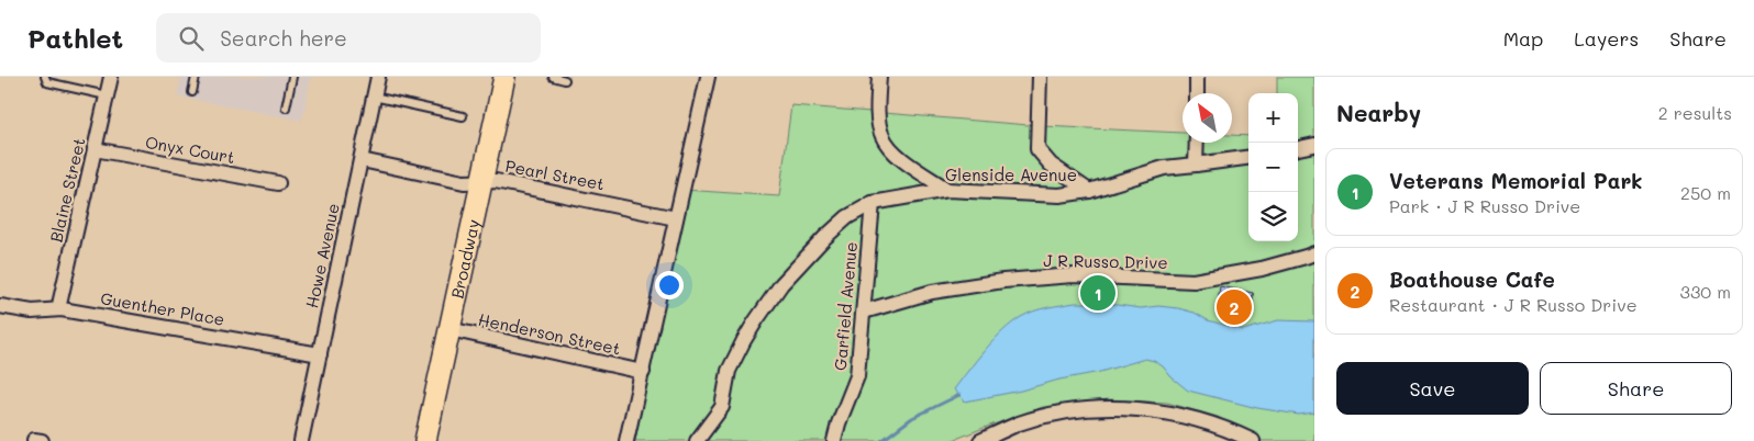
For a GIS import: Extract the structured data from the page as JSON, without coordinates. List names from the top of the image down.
{
  "streets": {
    "main road": ["Broadway"],
    "street": [
      "Onyx Court",
      "Pearl Street",
      "Glenside Avenue",
      "Blaine Street",
      "Howe Avenue",
      "J R Russo Drive",
      "Garfield Avenue",
      "Guenther Place",
      "Henderson Street"
    ]
  },
  "crossings": [
    ["Onyx Court", "Blaine Street"],
    ["Pearl Street", "Howe Avenue"],
    ["Pearl Street", "Broadway"],
    ["Glenside Avenue", "Garfield Avenue"],
    ["Blaine Street", "Guenther Place"],
    ["Howe Avenue", "Guenther Place"],
    ["Broadway", "Henderson Street"],
    ["J R Russo Drive", "Garfield Avenue"]
  ],
  "north": "top left",
  "page": {
    "header": "Pathlet",
    "search": "Search here",
    "nav": ["Map", "Layers", "Share"],
    "heading": ["Nearby", "2 results"],
    "map_buttons": ["+", "−"],
    "list": [
      {
        "mark": "1",
        "name": "Veterans Memorial Park",
        "note": "Park · J R Russo Drive",
        "value": "250 m"
      },
      {
        "mark": "2",
        "name": "Boathouse Cafe",
        "note": "Restaurant · J R Russo Drive",
        "value": "330 m"
      }
    ],
    "pins": ["1", "2"],
    "buttons": ["Save", "Share"]
  }
}
